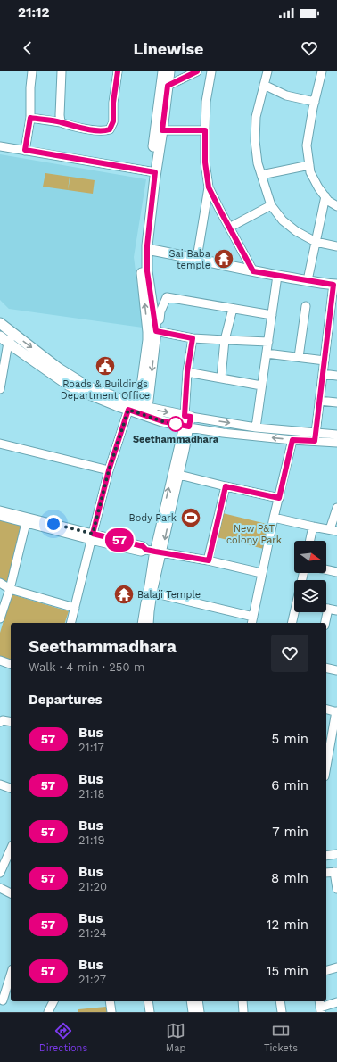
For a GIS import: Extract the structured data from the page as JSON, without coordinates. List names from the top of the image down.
{
  "parks": ["New P&T colony Park"],
  "places": {
    "temple": ["Sai Baba temple", "Balaji Temple"],
    "public building": ["Roads & Buildings Department Office"],
    "other": ["Seethammadhara"],
    "sports": ["Body Park"]
  },
  "lines": ["bus line 57"],
  "north": "right",
  "page": {
    "status": "21:12",
    "header": "Linewise",
    "on_map": "57",
    "heading": [
      ["Seethammadhara", "Walk · 4 min · 250 m"],
      "Departures"
    ],
    "list": [
      {
        "mark": "57",
        "name": "Bus",
        "note": "21:17",
        "value": "5 min"
      },
      {
        "mark": "57",
        "name": "Bus",
        "note": "21:18",
        "value": "6 min"
      },
      {
        "mark": "57",
        "name": "Bus",
        "note": "21:19",
        "value": "7 min"
      },
      {
        "mark": "57",
        "name": "Bus",
        "note": "21:20",
        "value": "8 min"
      },
      {
        "mark": "57",
        "name": "Bus",
        "note": "21:24",
        "value": "12 min"
      },
      {
        "mark": "57",
        "name": "Bus",
        "note": "21:27",
        "value": "15 min"
      }
    ],
    "tabs": ["Directions", "Map", "Tickets"]
  }
}
